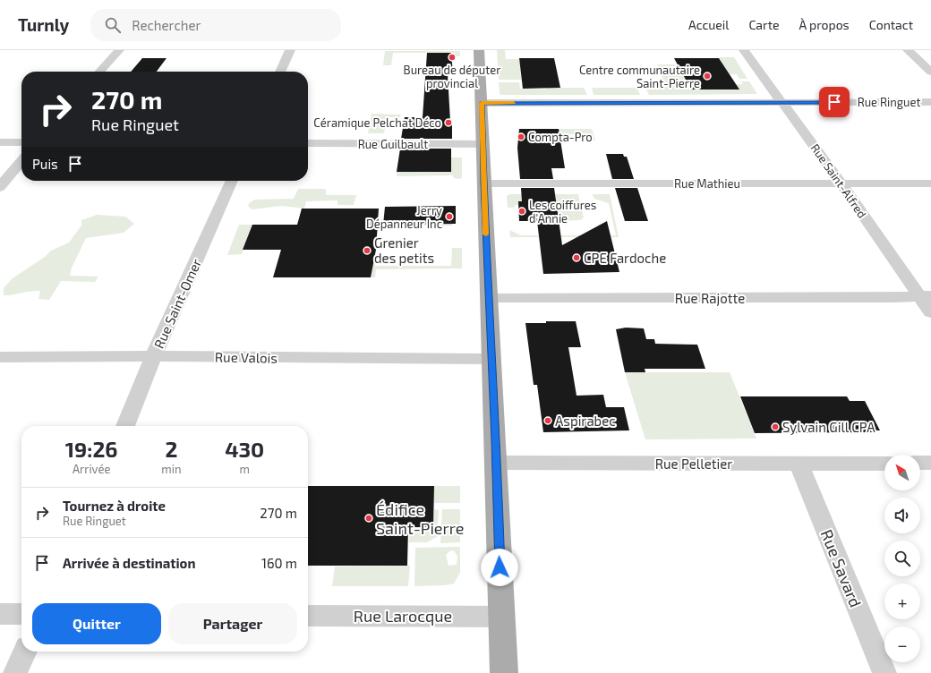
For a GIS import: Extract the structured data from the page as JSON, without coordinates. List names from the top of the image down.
{
  "streets": {
    "street": [
      "Rue Ringuet",
      "Rue Guilbault",
      "Rue Saint-Alfred",
      "Rue Mathieu",
      "Rue Rajotte",
      "Rue Saint-Omer",
      "Rue Valois",
      "Rue Pelletier",
      "Rue Savard",
      "Rue Larocque"
    ]
  },
  "crossings": [
    ["Rue Ringuet", "Rue Saint-Alfred"],
    ["Rue Saint-Alfred", "Rue Mathieu"],
    ["Rue Saint-Alfred", "Rue Rajotte"],
    ["Rue Saint-Omer", "Rue Valois"],
    ["Rue Pelletier", "Rue Savard"]
  ],
  "places": [
    "Bureau de députer provincial",
    "Centre communautaire Saint-Pierre",
    "Céramique Pelchat Déco",
    "Compta-Pro",
    "Les coiffures d'Annie",
    "Jerry Dépanneur Inc",
    "Grenier des petits",
    "CPE Fardoche",
    "Aspirabec",
    "Sylvain Gill CPA",
    "Édifice Saint-Pierre"
  ],
  "north": "top left",
  "page": {
    "header": "Turnly",
    "search": "Rechercher",
    "nav": [
      "Accueil",
      "Carte",
      "À propos",
      "Contact"
    ],
    "turn": ["270 m", "Rue Ringuet"],
    "then": "Puis",
    "eta": [
      "19:26",
      "Arrivée",
      "2",
      "min",
      "430",
      "m"
    ],
    "map_buttons": ["+", "−"],
    "list": [
      {
        "name": "Tournez à droite",
        "note": "Rue Ringuet",
        "value": "270 m"
      },
      {
        "name": "Arrivée à destination",
        "value": "160 m"
      }
    ],
    "buttons": ["Quitter", "Partager"]
  }
}
